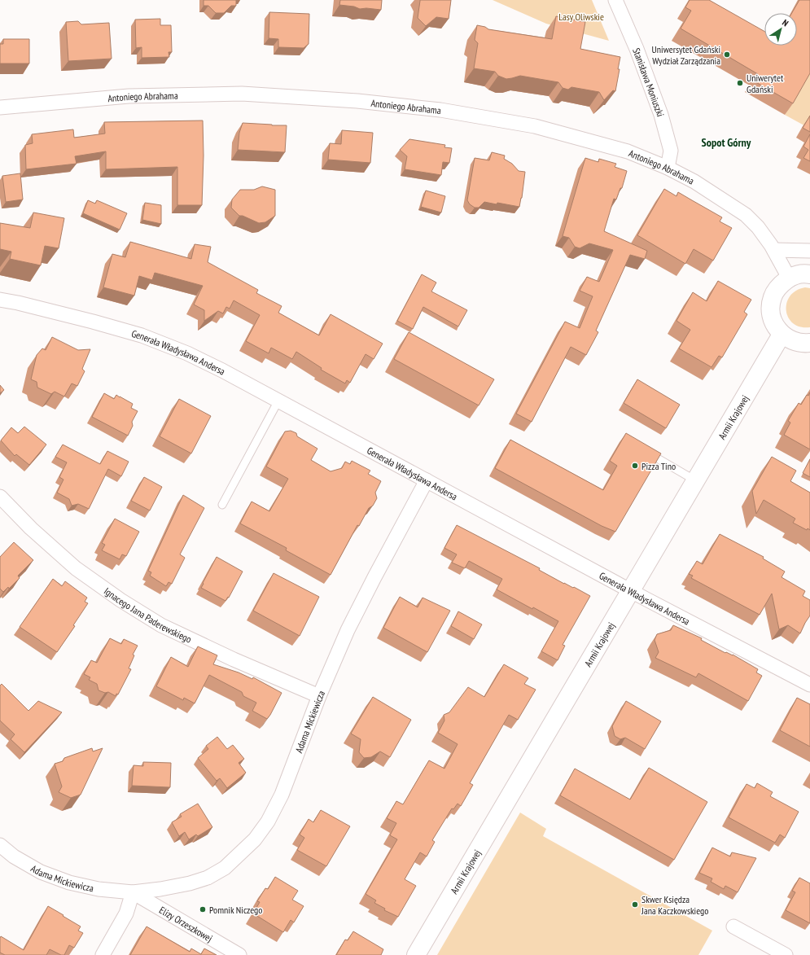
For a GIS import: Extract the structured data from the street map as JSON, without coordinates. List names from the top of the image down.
{
  "streets": {
    "street": [
      "Stanisława Moniuszki",
      "Antoniego Abrahama",
      "Generała Władysława Andersa",
      "Armii Krajowej",
      "Ignacego Jana Paderewskiego",
      "Adama Mickiewicza",
      "Elizy Orzeszkowej"
    ]
  },
  "crossings": [
    ["Stanisława Moniuszki", "Antoniego Abrahama"],
    ["Generała Władysława Andersa", "Armii Krajowej"],
    ["Generała Władysława Andersa", "Adama Mickiewicza"],
    ["Ignacego Jana Paderewskiego", "Adama Mickiewicza"],
    ["Adama Mickiewicza", "Elizy Orzeszkowej"]
  ],
  "districts": ["Sopot Górny"],
  "parks": ["Lasy Oliwskie"],
  "places": [
    "Uniwersytet Gdański Wydział Zarządzania",
    "Uniwerytet Gdański",
    "Pizza Tino",
    "Skwer Księdza Jana Kaczkowskiego",
    "Pomnik Niczego"
  ],
  "north": "top right"
}
